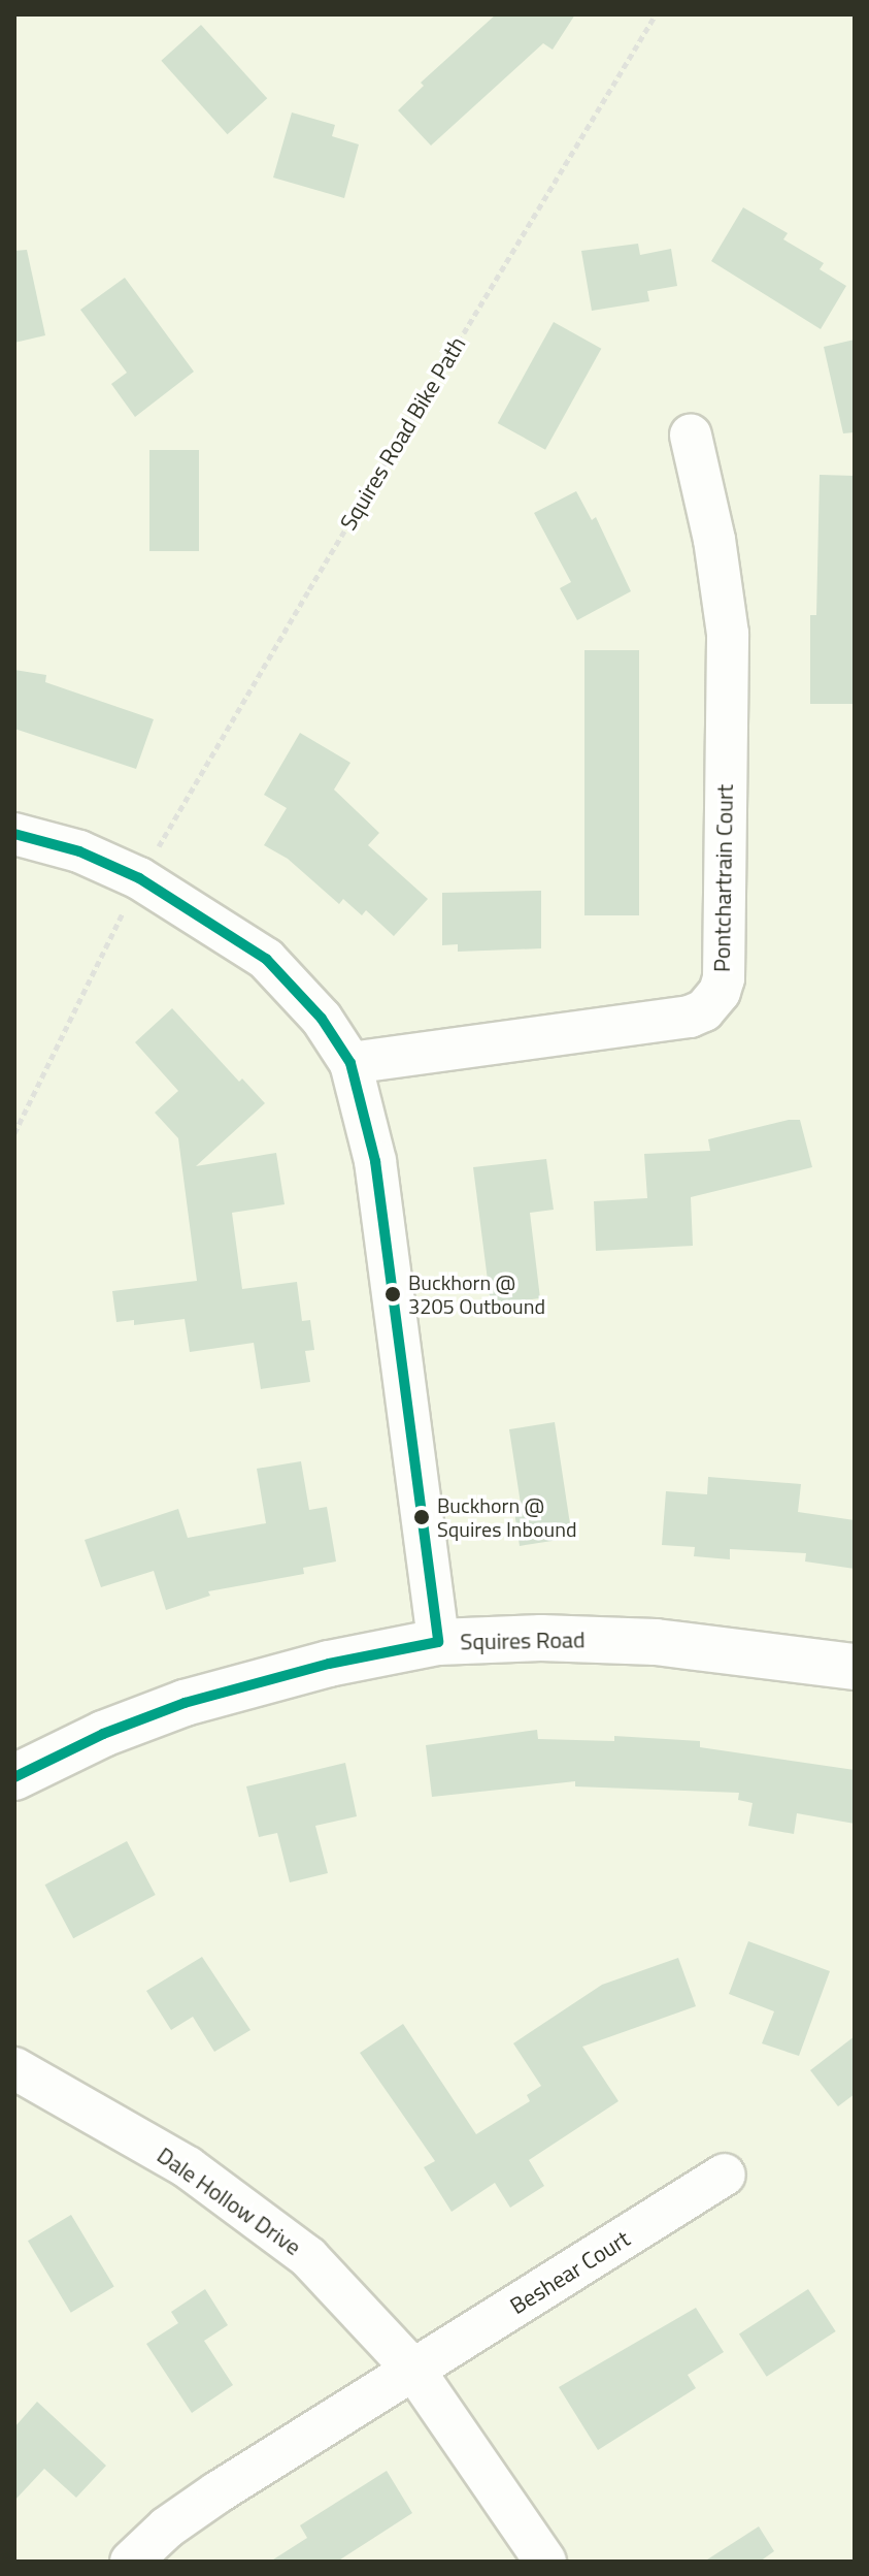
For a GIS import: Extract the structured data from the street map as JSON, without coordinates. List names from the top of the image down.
{
  "streets": {
    "street": [
      "Pontchartrain Court",
      "Squires Road",
      "Dale Hollow Drive",
      "Beshear Court"
    ],
    "path": ["Squires Road Bike Path"]
  },
  "crossings": [
    ["Dale Hollow Drive", "Beshear Court"]
  ],
  "places": ["Buckhorn @ 3205 Outbound", "Buckhorn @ Squires Inbound"]
}
